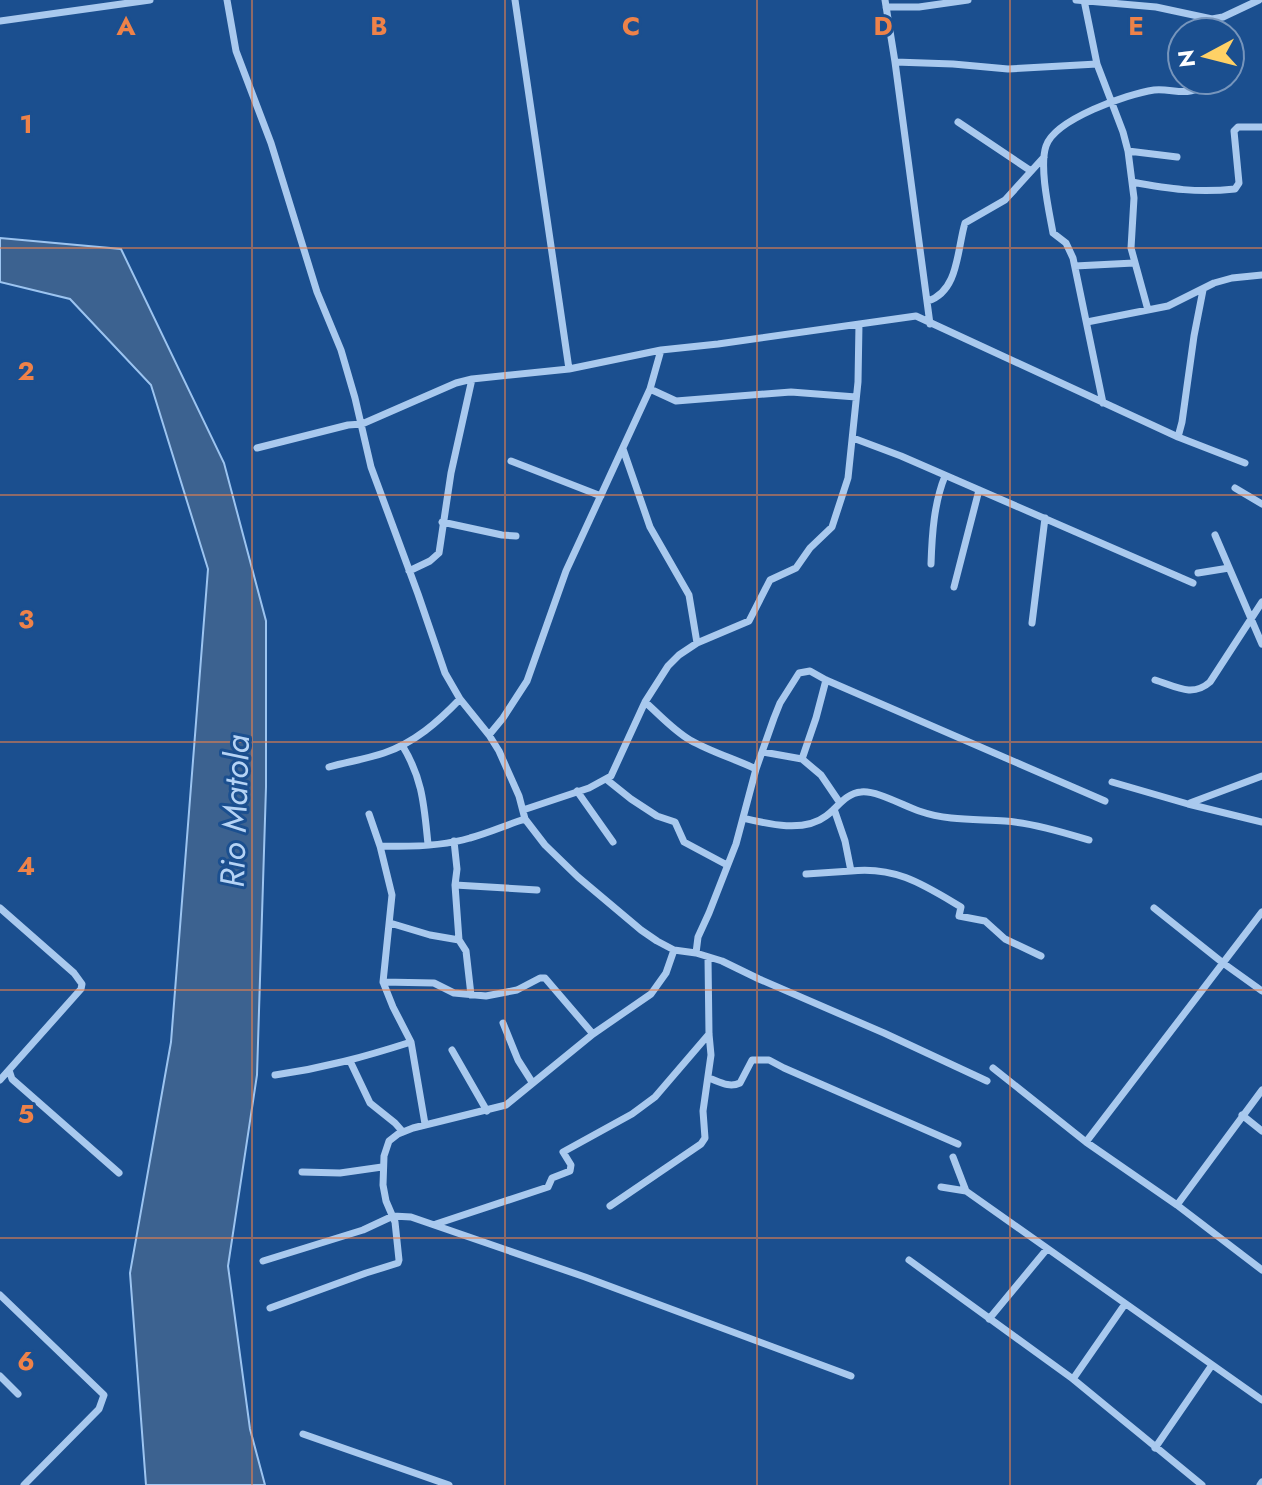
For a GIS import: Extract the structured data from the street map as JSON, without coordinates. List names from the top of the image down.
{
  "water": ["Rio Matola"],
  "north": "left",
  "grid": {
    "columns": [
      "A",
      "B",
      "C",
      "D",
      "E"
    ],
    "rows": [
      "1",
      "2",
      "3",
      "4",
      "5",
      "6"
    ]
  }
}
